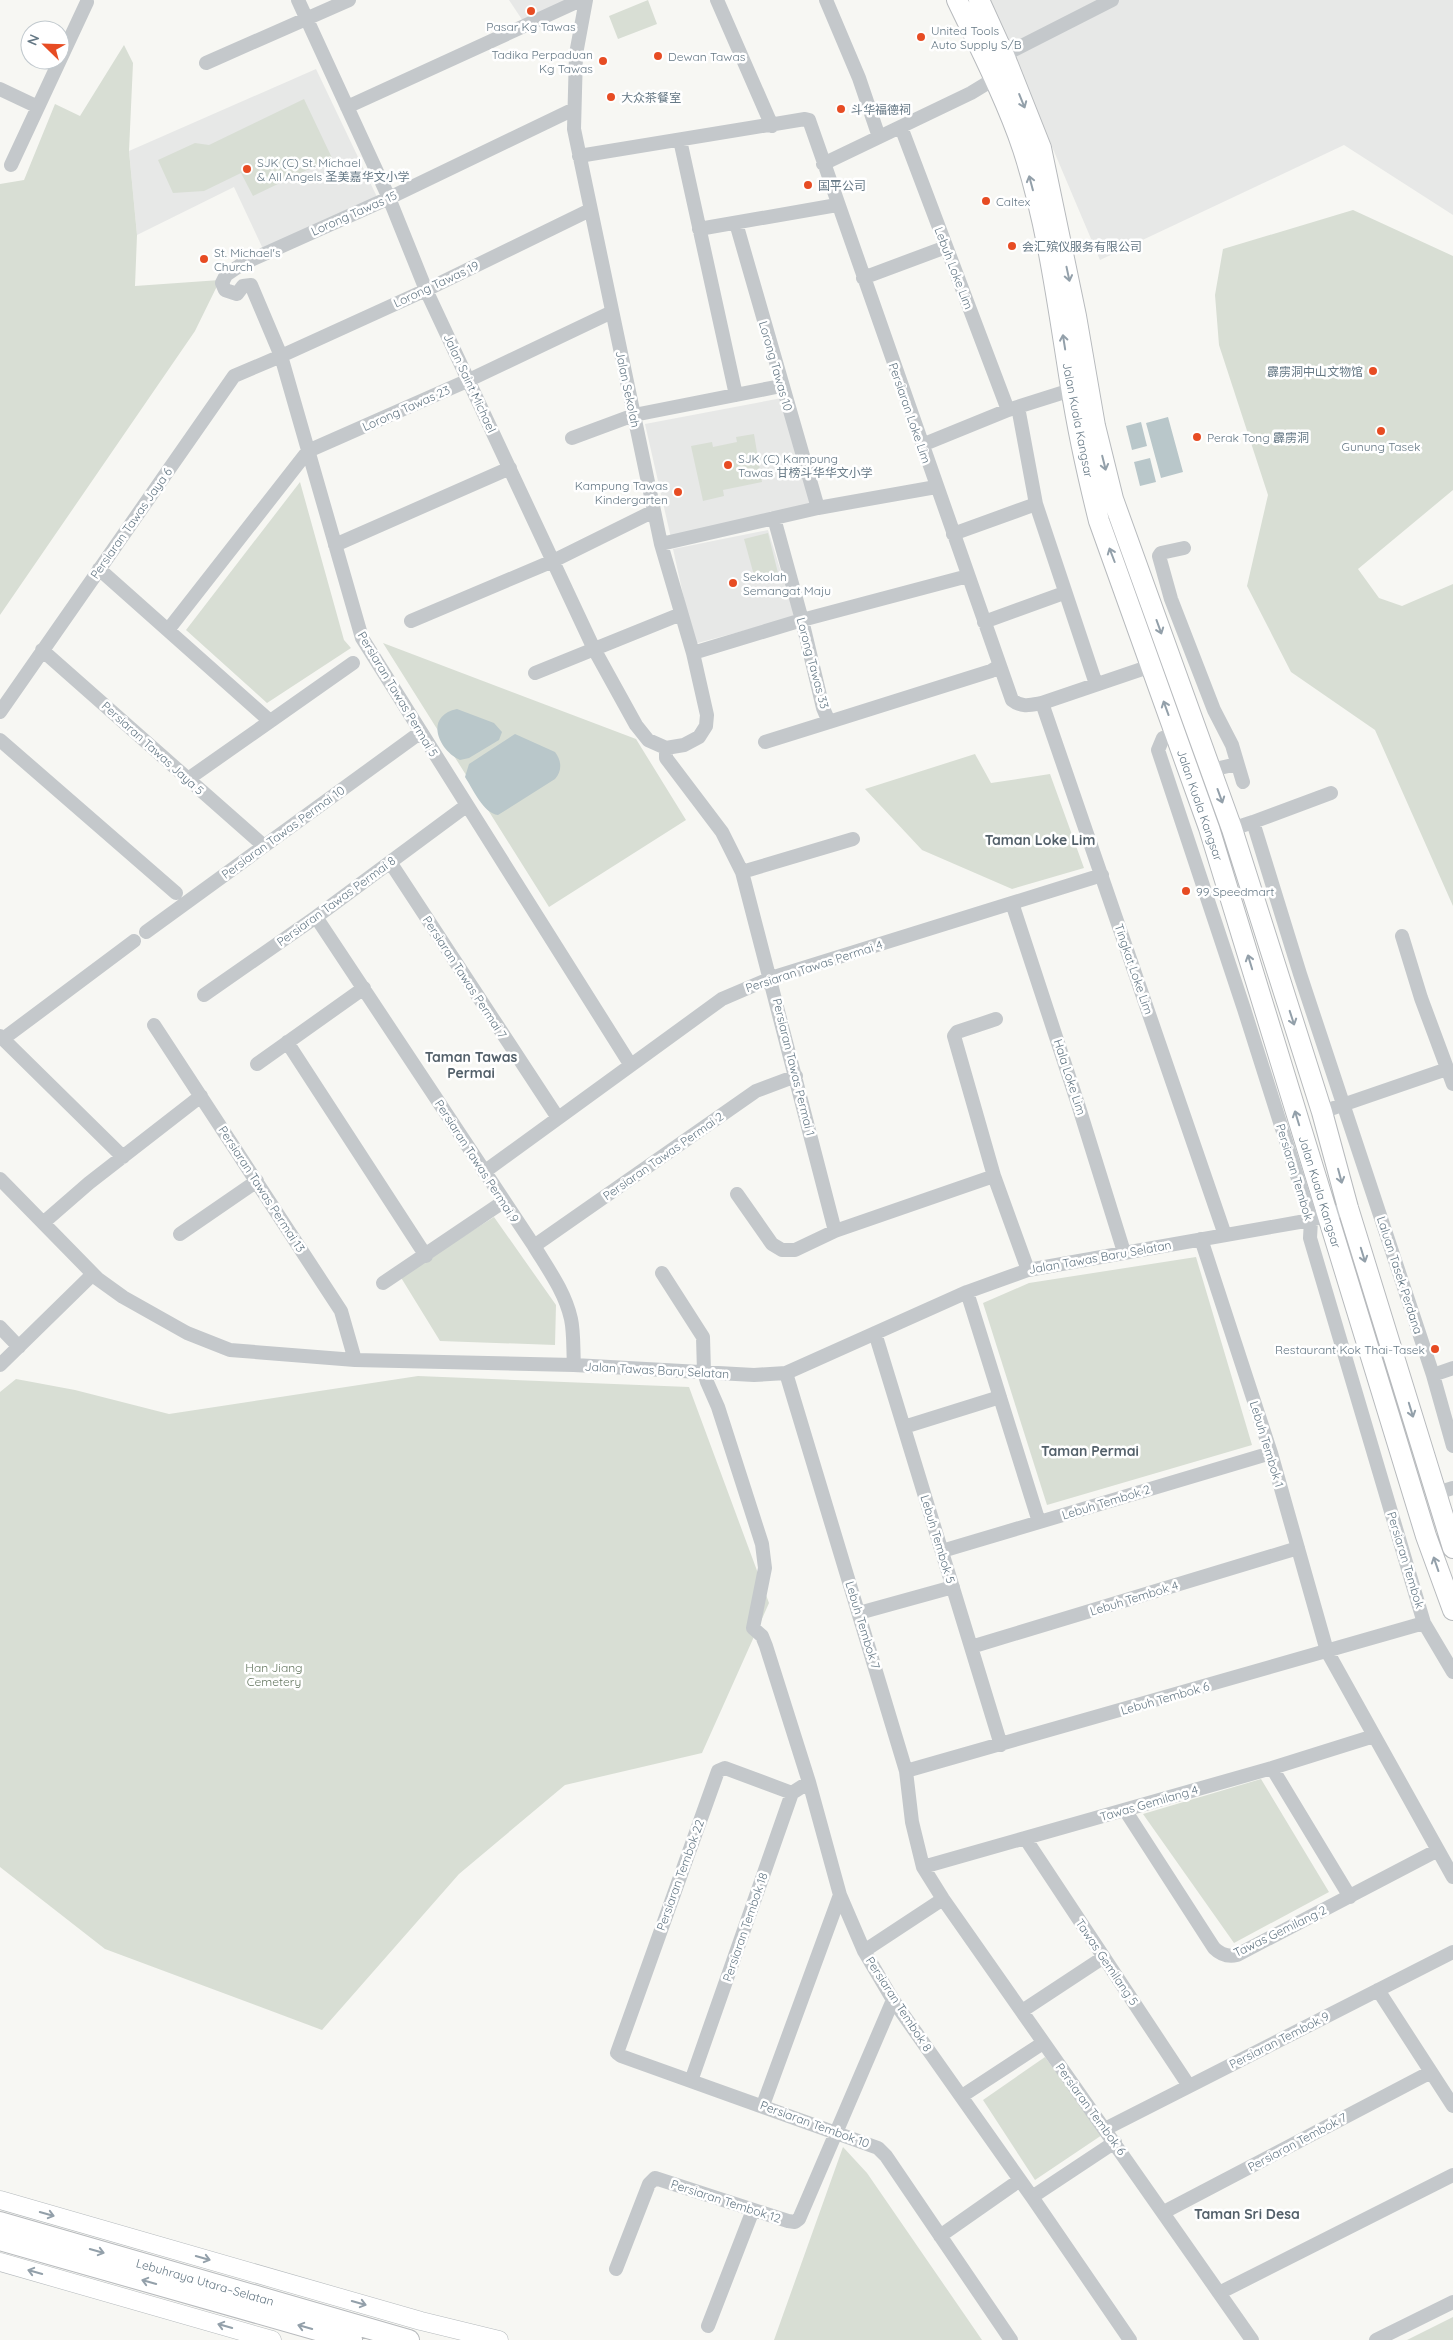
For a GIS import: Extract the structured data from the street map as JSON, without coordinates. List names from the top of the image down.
{
  "streets": {
    "highway": ["Jalan Kuala Kangsar", "Lebuhraya Utara–Selatan"],
    "street": [
      "Lorong Tawas 15",
      "Lebuh Loke Lim",
      "Lorong Tawas 19",
      "Lorong Tawas 10",
      "Jalan Saint Michael",
      "Jalan Sekolah",
      "Lorong Tawas 23",
      "Persiaran Loke Lim",
      "Persiaran Tawas Jaya 6",
      "Lorong Tawas 33",
      "Persiaran Tawas Permai 5",
      "Persiaran Tawas Jaya 5",
      "Persiaran Tawas Permai 10",
      "Persiaran Tawas Permai 8",
      "Persiaran Tawas Permai 4",
      "Tingkat Loke Lim",
      "Persiaran Tawas Permai 7",
      "Persiaran Tawas Permai 1",
      "Hala Loke Lim",
      "Persiaran Tawas Permai 2",
      "Persiaran Tawas Permai 9",
      "Persiaran Tembok",
      "Persiaran Tawas Permai 13",
      "Jalan Tawas Baru Selatan",
      "Laluan Tasek Perdana",
      "Lebuh Tembok 1",
      "Lebuh Tembok 2",
      "Lebuh Tembok 5",
      "Lebuh Tembok 4",
      "Lebuh Tembok 7",
      "Lebuh Tembok 6",
      "Tawas Gemilang 4",
      "Persiaran Tembok 22",
      "Persiaran Tembok 18",
      "Tawas Gemilang 2",
      "Tawas Gemilang 5",
      "Persiaran Tembok 8",
      "Persiaran Tembok 9",
      "Persiaran Tembok 6",
      "Persiaran Tembok 10",
      "Persiaran Tembok 7",
      "Persiaran Tembok 12"
    ]
  },
  "crossings": [
    ["Lorong Tawas 15", "Jalan Saint Michael"],
    ["Lorong Tawas 15", "Jalan Sekolah"],
    ["Lorong Tawas 15", "Persiaran Tawas Permai 5"],
    ["Lorong Tawas 19", "Jalan Saint Michael"],
    ["Lorong Tawas 19", "Jalan Sekolah"],
    ["Lorong Tawas 19", "Persiaran Tawas Jaya 6"],
    ["Lorong Tawas 19", "Persiaran Tawas Permai 5"],
    ["Jalan Saint Michael", "Jalan Sekolah"],
    ["Jalan Saint Michael", "Lorong Tawas 23"],
    ["Jalan Saint Michael", "Persiaran Tawas Permai 1"],
    ["Jalan Sekolah", "Lorong Tawas 23"],
    ["Jalan Sekolah", "Persiaran Tawas Permai 1"],
    ["Lorong Tawas 23", "Persiaran Tawas Permai 5"],
    ["Persiaran Loke Lim", "Lorong Tawas 33"],
    ["Persiaran Loke Lim", "Tingkat Loke Lim"],
    ["Jalan Kuala Kangsar", "Persiaran Tembok"],
    ["Jalan Kuala Kangsar", "Jalan Tawas Baru Selatan"],
    ["Persiaran Tawas Jaya 6", "Persiaran Tawas Permai 5"],
    ["Persiaran Tawas Jaya 6", "Persiaran Tawas Jaya 5"],
    ["Persiaran Tawas Permai 5", "Persiaran Tawas Permai 10"],
    ["Persiaran Tawas Permai 5", "Persiaran Tawas Permai 8"],
    ["Persiaran Tawas Permai 5", "Persiaran Tawas Permai 4"],
    ["Persiaran Tawas Jaya 5", "Persiaran Tawas Permai 10"],
    ["Persiaran Tawas Permai 8", "Persiaran Tawas Permai 7"],
    ["Persiaran Tawas Permai 8", "Persiaran Tawas Permai 9"],
    ["Persiaran Tawas Permai 4", "Tingkat Loke Lim"],
    ["Persiaran Tawas Permai 4", "Persiaran Tawas Permai 7"],
    ["Persiaran Tawas Permai 4", "Persiaran Tawas Permai 1"],
    ["Persiaran Tawas Permai 4", "Hala Loke Lim"],
    ["Persiaran Tawas Permai 4", "Persiaran Tawas Permai 9"],
    ["Tingkat Loke Lim", "Jalan Tawas Baru Selatan"],
    ["Persiaran Tawas Permai 1", "Persiaran Tawas Permai 2"],
    ["Hala Loke Lim", "Jalan Tawas Baru Selatan"],
    ["Persiaran Tawas Permai 2", "Persiaran Tawas Permai 9"],
    ["Persiaran Tawas Permai 9", "Jalan Tawas Baru Selatan"],
    ["Persiaran Tembok", "Jalan Tawas Baru Selatan"],
    ["Persiaran Tembok", "Lebuh Tembok 6"],
    ["Persiaran Tawas Permai 13", "Jalan Tawas Baru Selatan"],
    ["Jalan Tawas Baru Selatan", "Lebuh Tembok 1"],
    ["Jalan Tawas Baru Selatan", "Lebuh Tembok 5"],
    ["Jalan Tawas Baru Selatan", "Lebuh Tembok 7"],
    ["Jalan Tawas Baru Selatan", "Persiaran Tembok 8"],
    ["Lebuh Tembok 1", "Lebuh Tembok 2"],
    ["Lebuh Tembok 1", "Lebuh Tembok 4"],
    ["Lebuh Tembok 1", "Lebuh Tembok 6"],
    ["Lebuh Tembok 1", "Tawas Gemilang 4"],
    ["Lebuh Tembok 1", "Tawas Gemilang 2"],
    ["Lebuh Tembok 2", "Lebuh Tembok 5"],
    ["Lebuh Tembok 5", "Lebuh Tembok 4"],
    ["Lebuh Tembok 5", "Lebuh Tembok 6"],
    ["Lebuh Tembok 7", "Lebuh Tembok 6"],
    ["Lebuh Tembok 7", "Tawas Gemilang 4"],
    ["Lebuh Tembok 7", "Persiaran Tembok 6"],
    ["Tawas Gemilang 4", "Tawas Gemilang 2"],
    ["Tawas Gemilang 4", "Tawas Gemilang 5"],
    ["Tawas Gemilang 4", "Persiaran Tembok 6"],
    ["Persiaran Tembok 22", "Persiaran Tembok 18"],
    ["Persiaran Tembok 22", "Persiaran Tembok 10"],
    ["Persiaran Tembok 18", "Persiaran Tembok 10"],
    ["Tawas Gemilang 5", "Persiaran Tembok 9"],
    ["Persiaran Tembok 8", "Persiaran Tembok 12"],
    ["Persiaran Tembok 9", "Persiaran Tembok 6"],
    ["Persiaran Tembok 6", "Persiaran Tembok 7"],
    ["Persiaran Tembok 10", "Persiaran Tembok 12"]
  ],
  "districts": [
    "Taman Loke Lim",
    "Taman Tawas Permai",
    "Taman Permai",
    "Taman Sri Desa"
  ],
  "parks": ["Han Jiang Cemetery"],
  "places": [
    "Pasar Kg Tawas",
    "United Tools Auto Supply S/B",
    "Dewan Tawas",
    "Tadika Perpaduan Kg Tawas",
    "大众茶餐室",
    "斗华福德祠",
    "SJK (C) St. Michael & All Angels 圣美嘉华文小学",
    "国平公司",
    "Caltex",
    "会汇殡仪服务有限公司",
    "St. Michael's Church",
    "霹雳洞中山文物馆",
    "Gunung Tasek",
    "Perak Tong 霹雳洞",
    "SJK (C) Kampung Tawas 甘榜斗华华文小学",
    "Kampung Tawas Kindergarten",
    "Sekolah Semangat Maju",
    "99 Speedmart",
    "Restaurant Kok Thai-Tasek"
  ],
  "north": "top left"
}
